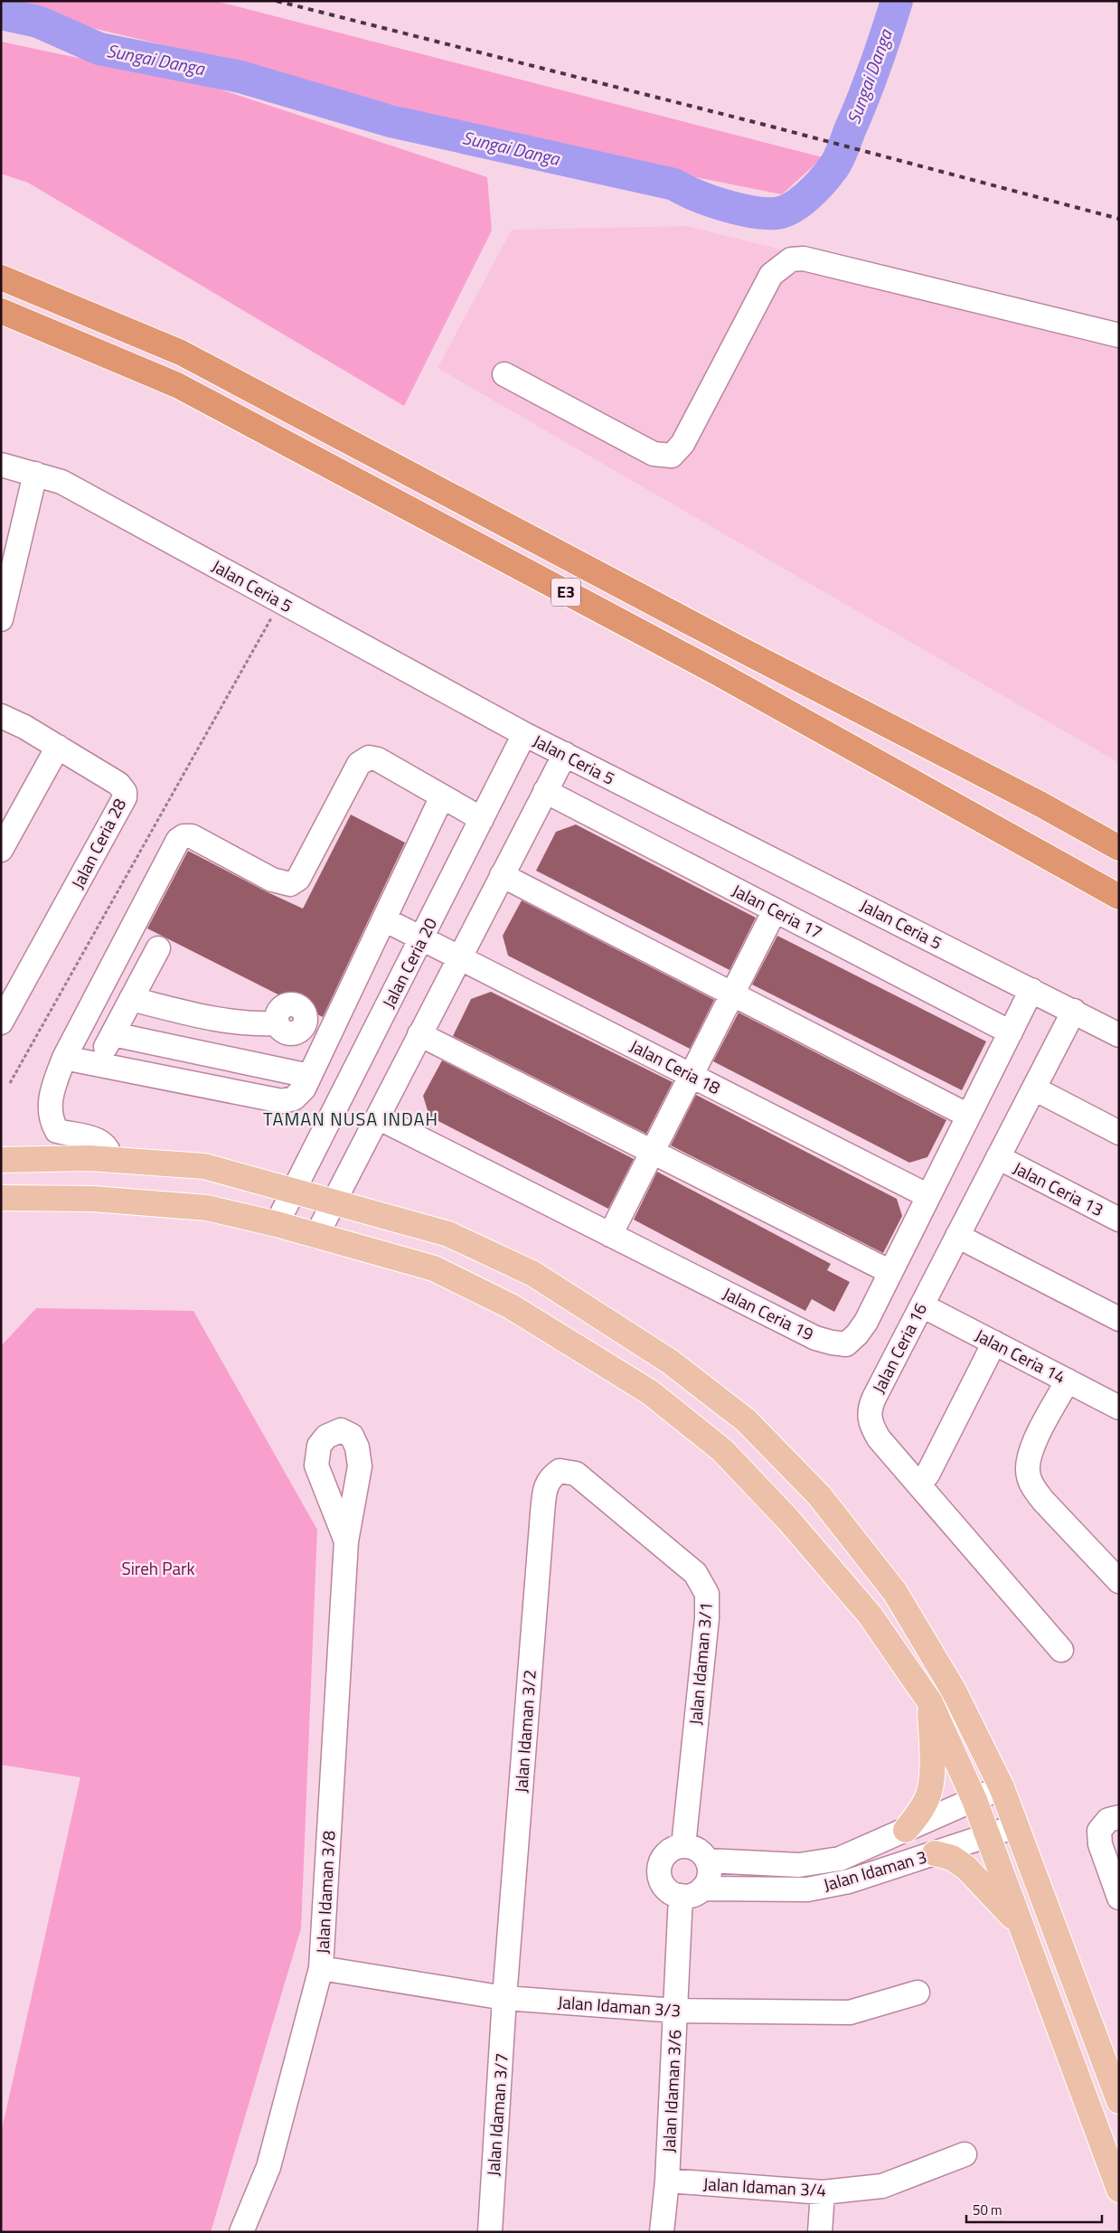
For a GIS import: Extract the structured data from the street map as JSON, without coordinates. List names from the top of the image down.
{
  "streets": {
    "highway": ["E3"],
    "street": [
      "Jalan Ceria 5",
      "Jalan Ceria 28",
      "Jalan Ceria 17",
      "Jalan Ceria 20",
      "Jalan Ceria 18",
      "Jalan Ceria 13",
      "Jalan Ceria 19",
      "Jalan Ceria 16",
      "Jalan Ceria 14",
      "Jalan Idaman 3/1",
      "Jalan Idaman 3/2",
      "Jalan Idaman 3",
      "Jalan Idaman 3/8",
      "Jalan Idaman 3/3",
      "Jalan Idaman 3/6",
      "Jalan Idaman 3/7",
      "Jalan Idaman 3/4"
    ]
  },
  "crossings": [
    ["Jalan Ceria 5", "Jalan Ceria 20"],
    ["Jalan Ceria 5", "Jalan Ceria 19"],
    ["Jalan Ceria 5", "Jalan Ceria 16"],
    ["Jalan Ceria 17", "Jalan Ceria 19"],
    ["Jalan Ceria 20", "Jalan Ceria 18"],
    ["Jalan Ceria 18", "Jalan Ceria 19"],
    ["Jalan Ceria 13", "Jalan Ceria 16"],
    ["Jalan Ceria 16", "Jalan Ceria 14"],
    ["Jalan Idaman 3/1", "Jalan Idaman 3/2"],
    ["Jalan Idaman 3/1", "Jalan Idaman 3"],
    ["Jalan Idaman 3/1", "Jalan Idaman 3/6"],
    ["Jalan Idaman 3/2", "Jalan Idaman 3/3"],
    ["Jalan Idaman 3/2", "Jalan Idaman 3/7"],
    ["Jalan Idaman 3", "Jalan Idaman 3/6"],
    ["Jalan Idaman 3/8", "Jalan Idaman 3/3"],
    ["Jalan Idaman 3/3", "Jalan Idaman 3/6"],
    ["Jalan Idaman 3/3", "Jalan Idaman 3/7"],
    ["Jalan Idaman 3/6", "Jalan Idaman 3/4"]
  ],
  "districts": ["TAMAN NUSA INDAH"],
  "water": ["Sungai Danga"],
  "parks": ["Sireh Park"],
  "scale_bar": "50 m"
}
